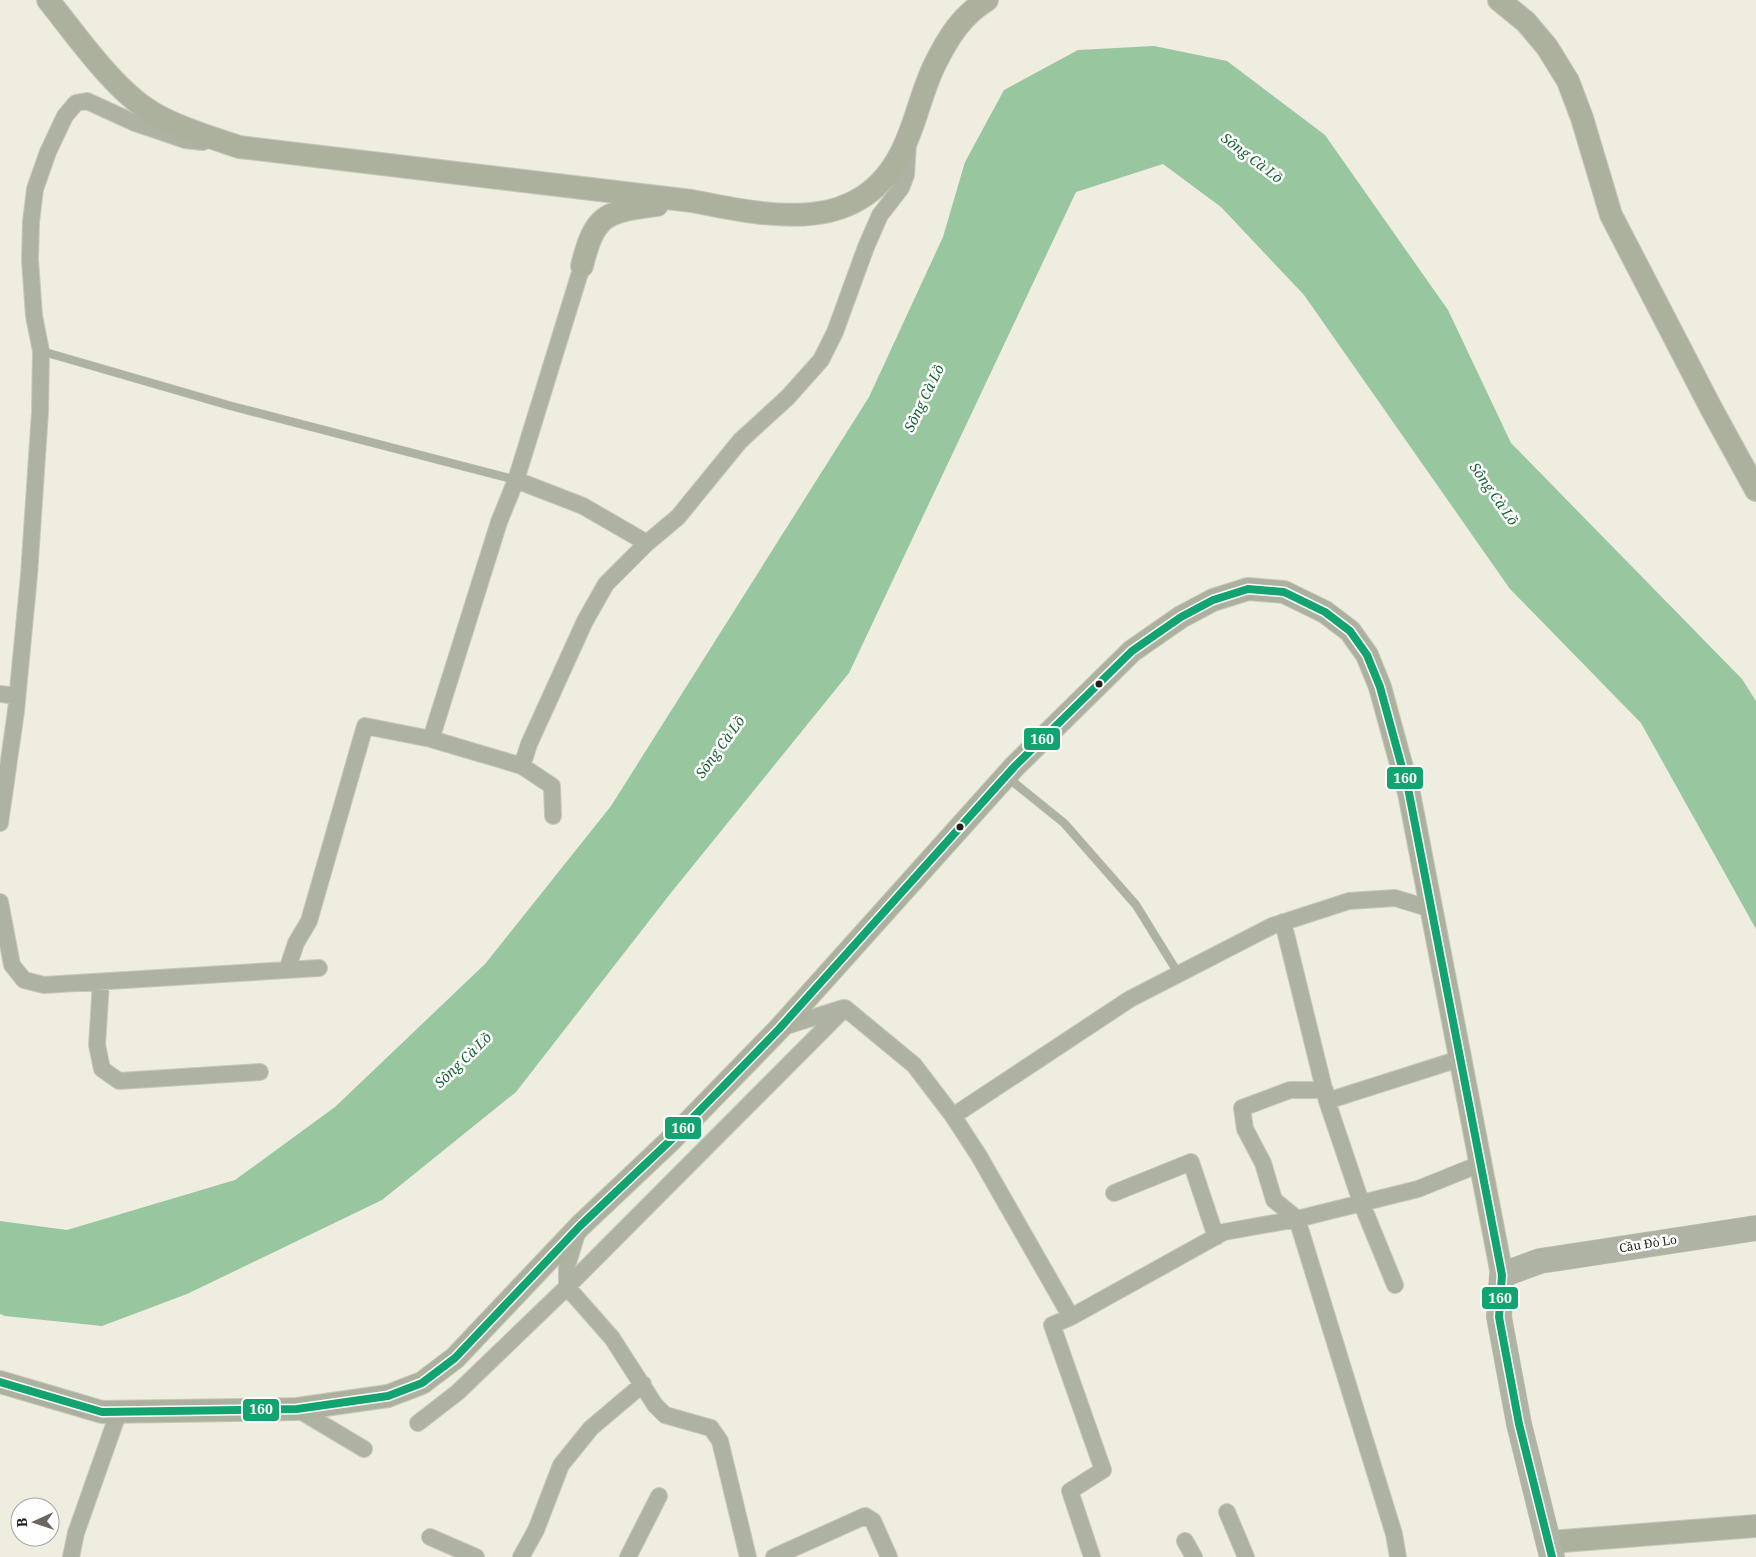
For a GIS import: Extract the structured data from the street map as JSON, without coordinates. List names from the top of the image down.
{
  "streets": {
    "main road": ["Cầu Đò Lo"]
  },
  "water": ["Sông Cà Lồ"],
  "lines": ["transit line 160"],
  "north": "left"
}
